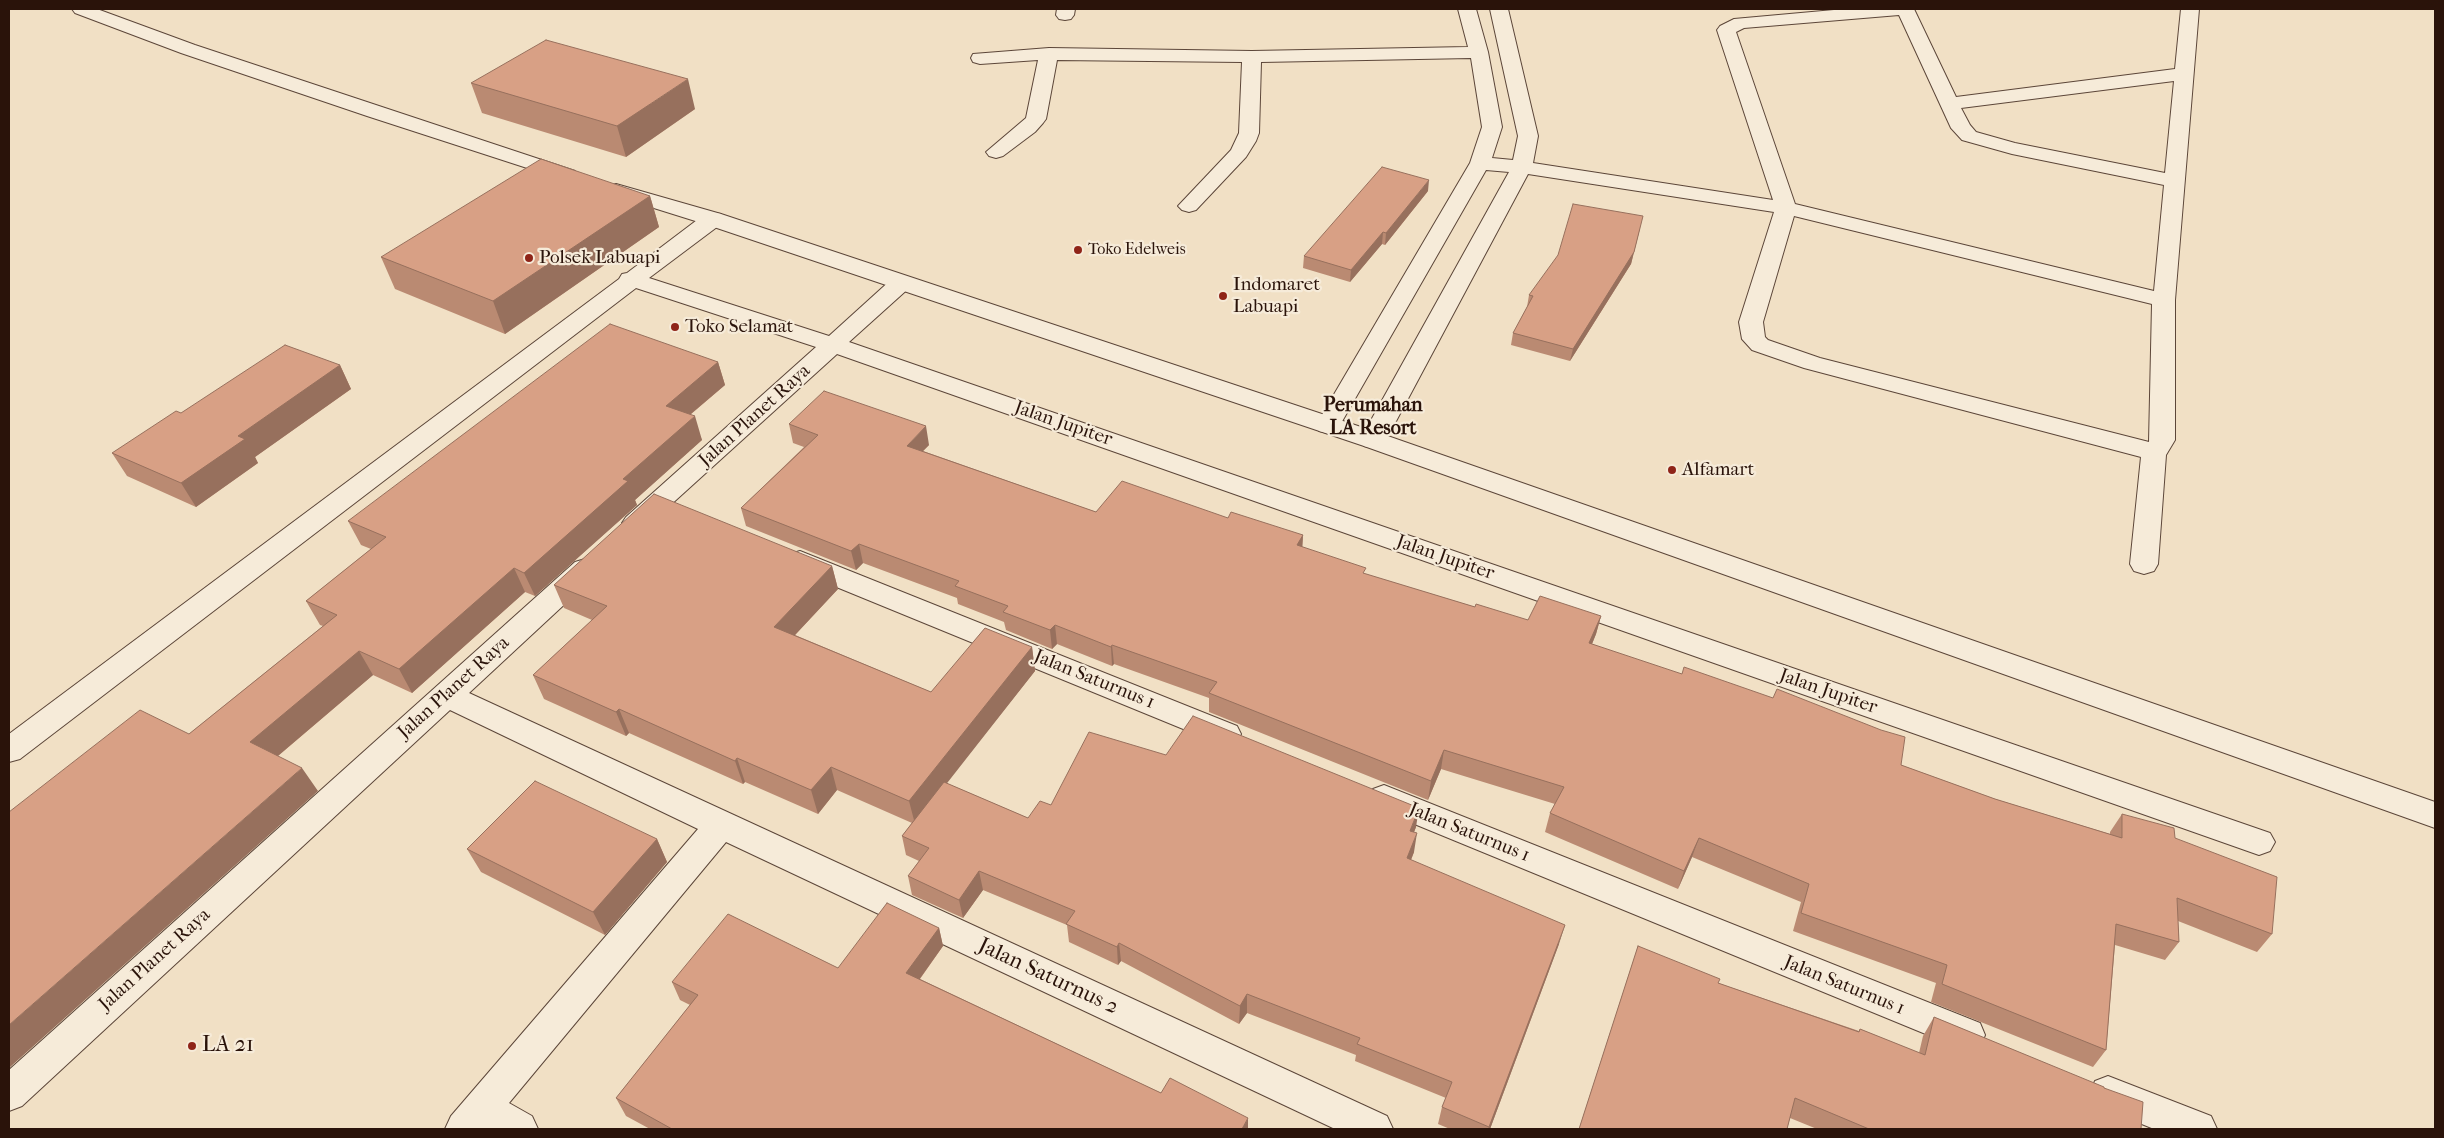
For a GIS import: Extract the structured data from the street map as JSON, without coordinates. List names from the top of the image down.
{
  "streets": {
    "street": [
      "Jalan Planet Raya",
      "Jalan Jupiter",
      "Jalan Saturnus 1",
      "Jalan Saturnus 2"
    ]
  },
  "crossings": [
    ["Jalan Planet Raya", "Jalan Jupiter"],
    ["Jalan Planet Raya", "Jalan Saturnus 2"]
  ],
  "districts": ["Perumahan LA Resort"],
  "places": [
    "Toko Edelweis",
    "Polsek Labuapi",
    "Indomaret Labuapi",
    "Toko Selamat",
    "Alfamart",
    "LA 21"
  ]
}
